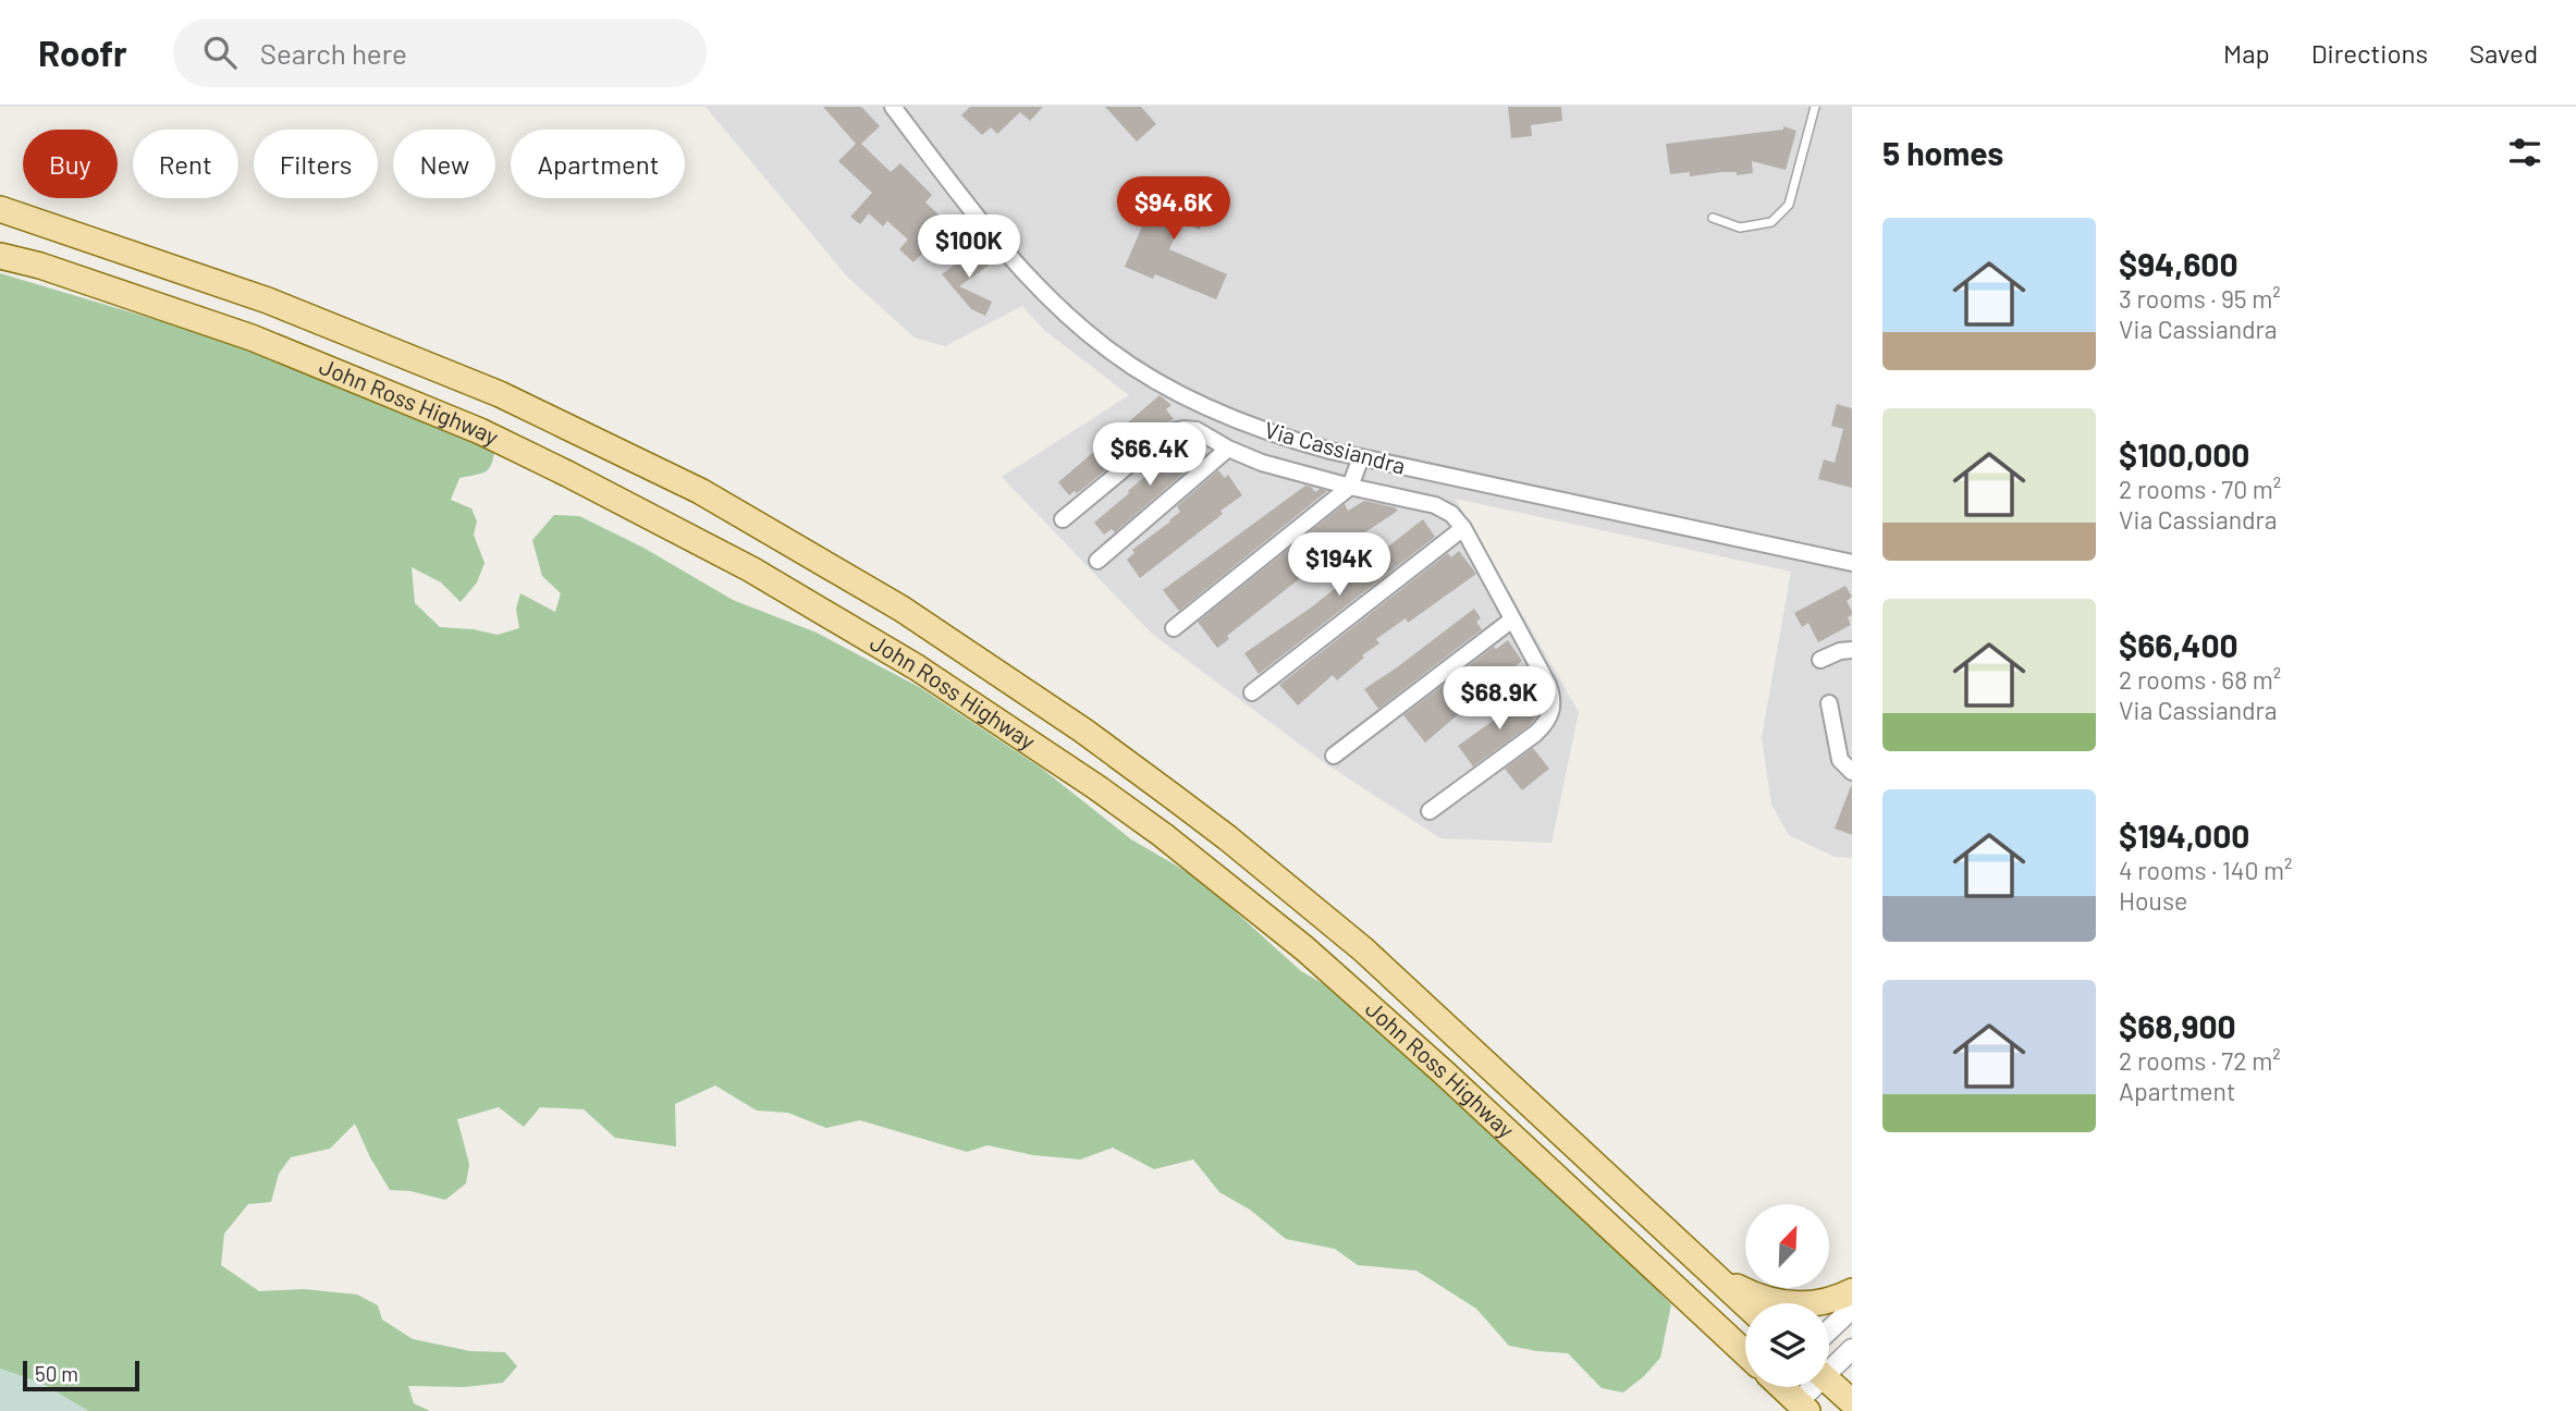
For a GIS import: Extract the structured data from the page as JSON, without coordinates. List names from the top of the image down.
{
  "streets": {
    "main road": ["John Ross Highway"],
    "street": ["Via Cassiandra"]
  },
  "scale_bar": "50 m",
  "north": "top right",
  "page": {
    "header": "Roofr",
    "search": "Search here",
    "nav": ["Map", "Directions", "Saved"],
    "heading": "5 homes",
    "chip": [
      "Buy",
      "Rent",
      "Filters",
      "New",
      "Apartment"
    ],
    "price": [
      "$94.6K",
      "$100K",
      "$66.4K",
      "$194K",
      "$68.9K"
    ],
    "list": [
      {
        "name": "$94,600",
        "note": "3 rooms · 95 m² · Via Cassiandra"
      },
      {
        "name": "$100,000",
        "note": "2 rooms · 70 m² · Via Cassiandra"
      },
      {
        "name": "$66,400",
        "note": "2 rooms · 68 m² · Via Cassiandra"
      },
      {
        "name": "$194,000",
        "note": "4 rooms · 140 m² · House"
      },
      {
        "name": "$68,900",
        "note": "2 rooms · 72 m² · Apartment"
      }
    ],
    "scale": "50 m"
  }
}
